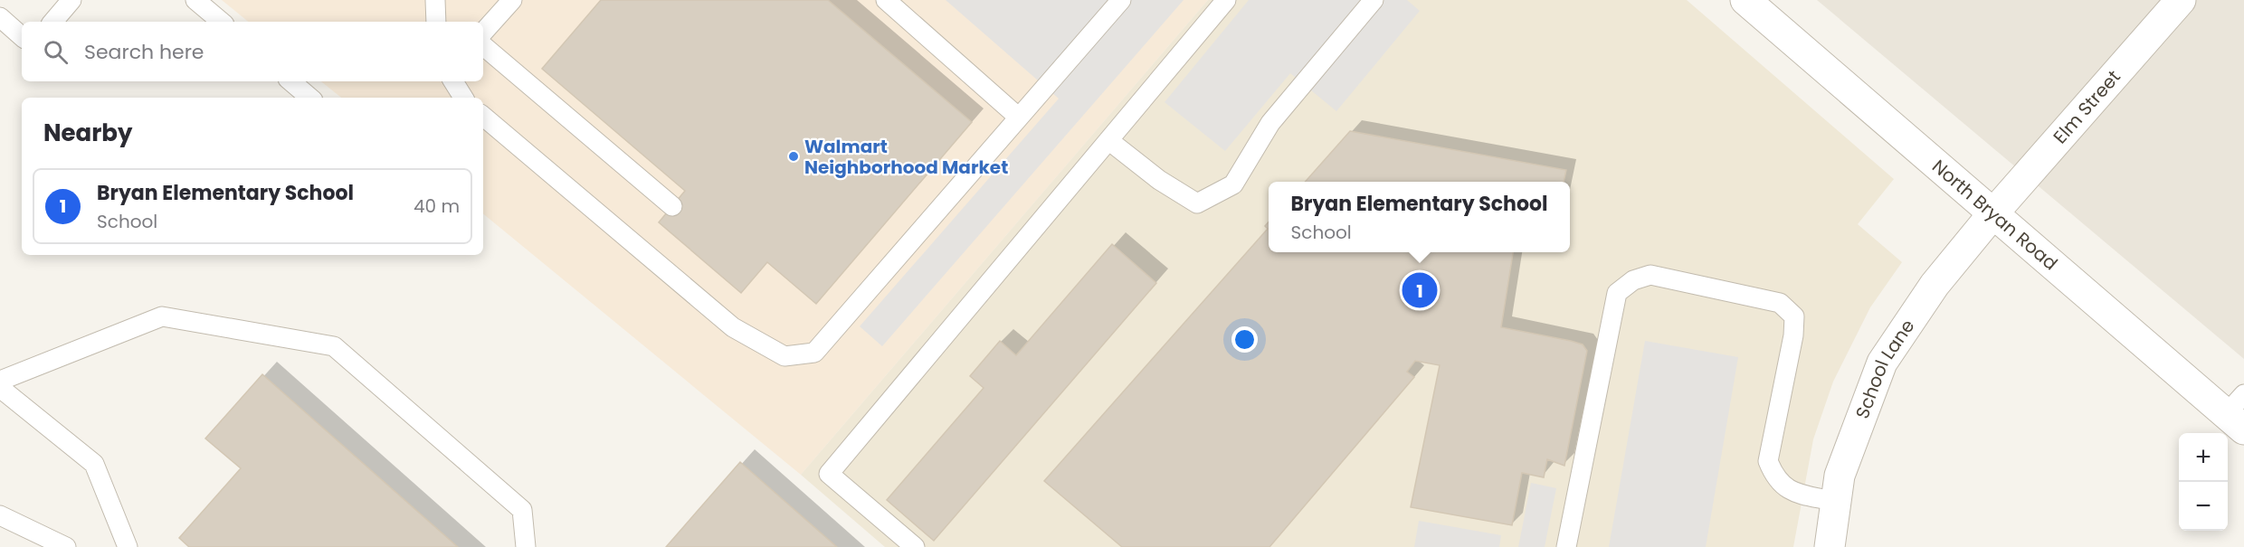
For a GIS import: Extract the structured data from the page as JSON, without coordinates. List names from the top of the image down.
{
  "streets": {
    "street": ["Elm Street", "North Bryan Road", "School Lane"]
  },
  "crossings": [
    ["Elm Street", "North Bryan Road"],
    ["Elm Street", "School Lane"],
    ["North Bryan Road", "School Lane"]
  ],
  "places": ["Walmart Neighborhood Market"],
  "page": {
    "search": "Search here",
    "heading": "Nearby",
    "list": [
      {
        "mark": "1",
        "name": "Bryan Elementary School",
        "note": "School",
        "value": "40 m"
      }
    ],
    "popup": ["Bryan Elementary School", "School"],
    "pins": "1",
    "map_buttons": ["+", "−"]
  }
}
